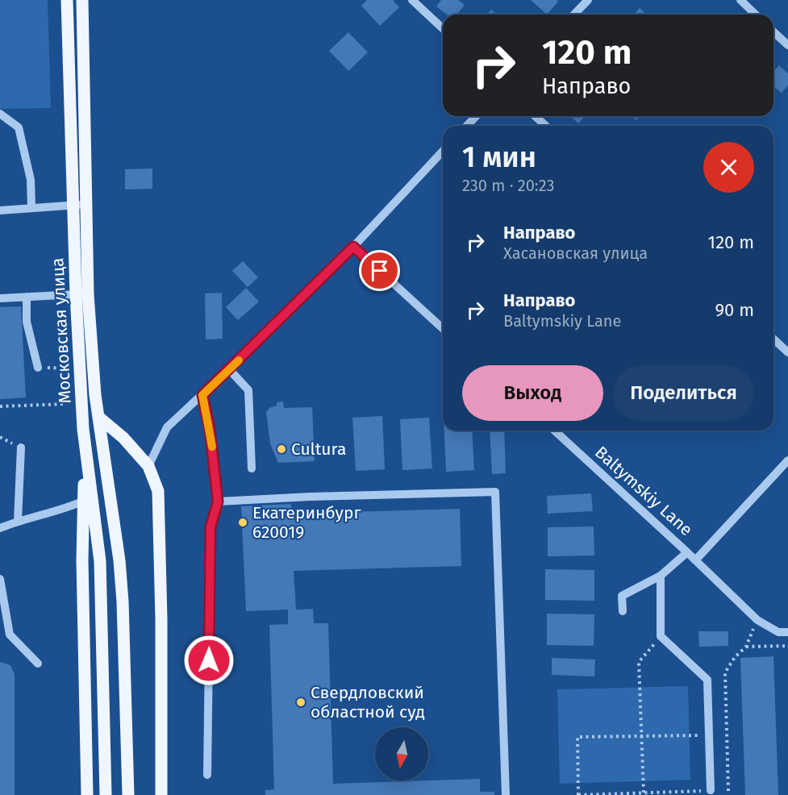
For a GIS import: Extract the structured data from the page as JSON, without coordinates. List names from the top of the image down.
{
  "streets": {
    "main road": ["Московская улица"],
    "street": ["Baltymskiy Lane"]
  },
  "places": ["Cultura", "Екатеринбург 620019", "Свердловский областной суд"],
  "north": "bottom",
  "page": {
    "turn": ["120 m", "Направо"],
    "heading": ["1 мин", "230 m · 20:23"],
    "list": [
      {
        "name": "Направо",
        "note": "Хасановская улица",
        "value": "120 m"
      },
      {
        "name": "Направо",
        "note": "Baltymskiy Lane",
        "value": "90 m"
      }
    ],
    "buttons": ["Выход", "Поделиться"]
  }
}
